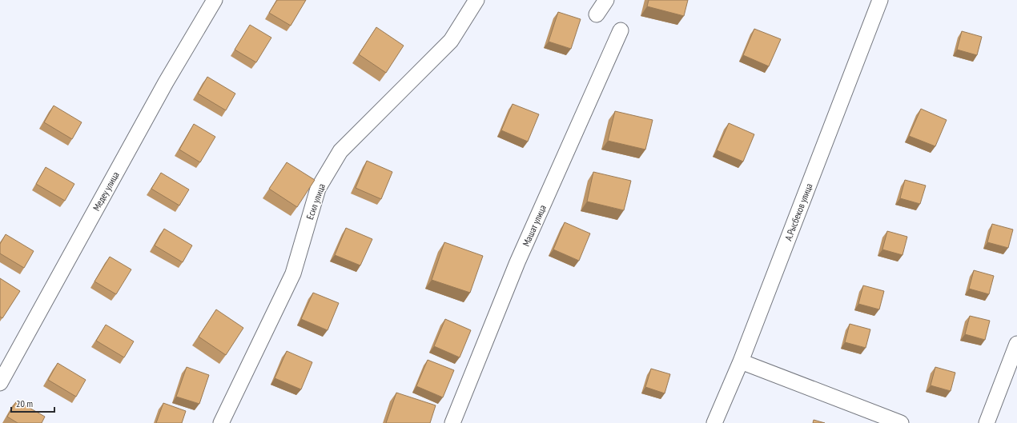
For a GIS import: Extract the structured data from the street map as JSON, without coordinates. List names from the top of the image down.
{
  "streets": {
    "street": [
      "Медеу улица",
      "Есил улица",
      "А.Рысбеков улица",
      "Машат улица"
    ]
  },
  "scale_bar": "20 m"
}
